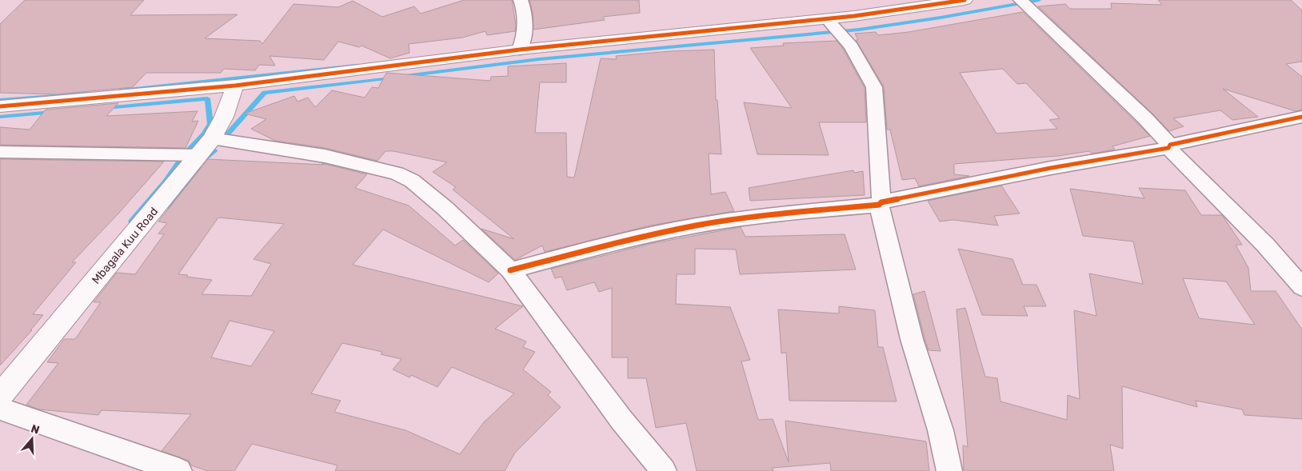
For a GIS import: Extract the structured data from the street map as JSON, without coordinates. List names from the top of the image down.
{
  "streets": {
    "street": ["Mbagala Kuu Road"]
  },
  "north": "top"
}
